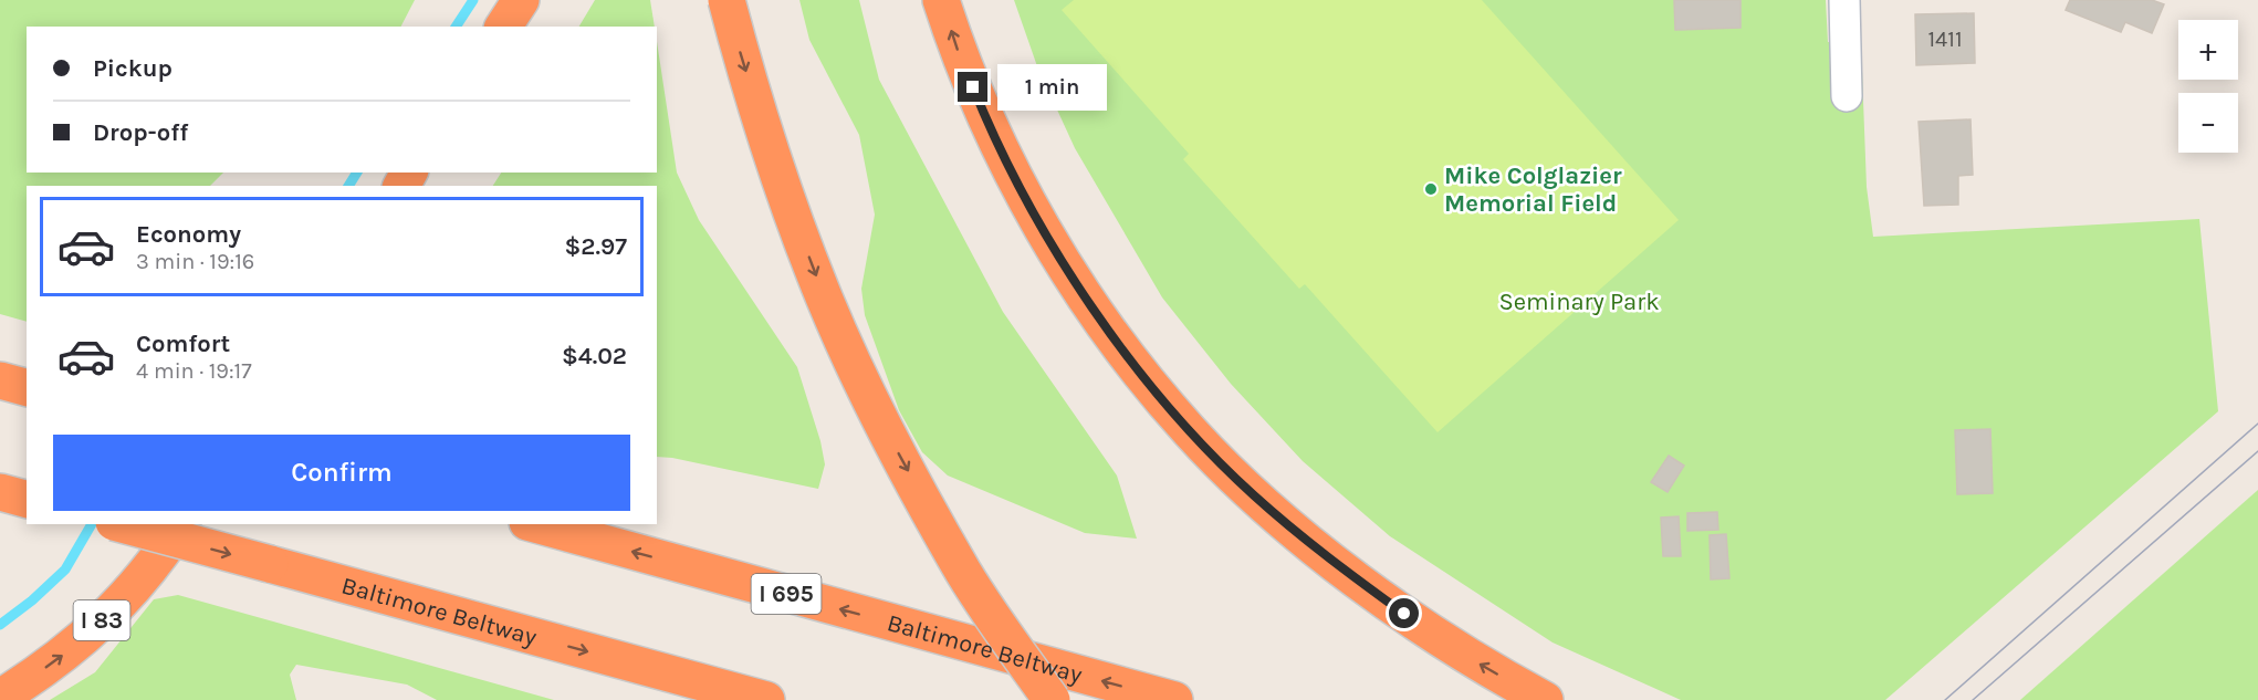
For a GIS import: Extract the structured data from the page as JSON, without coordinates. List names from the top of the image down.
{
  "streets": {
    "highway": ["I 695", "Baltimore Beltway", "I 83"]
  },
  "parks": ["Seminary Park"],
  "places": ["Mike Colglazier Memorial Field"],
  "house_numbers": ["1411"],
  "page": {
    "map_buttons": ["+", "−"],
    "banner": ["Pickup", "Drop-off"],
    "bubble": "1 min",
    "list": [
      {
        "name": "Economy",
        "note": "3 min · 19:16",
        "value": "$2.97"
      },
      {
        "name": "Comfort",
        "note": "4 min · 19:17",
        "value": "$4.02"
      }
    ],
    "buttons": "Confirm"
  }
}
